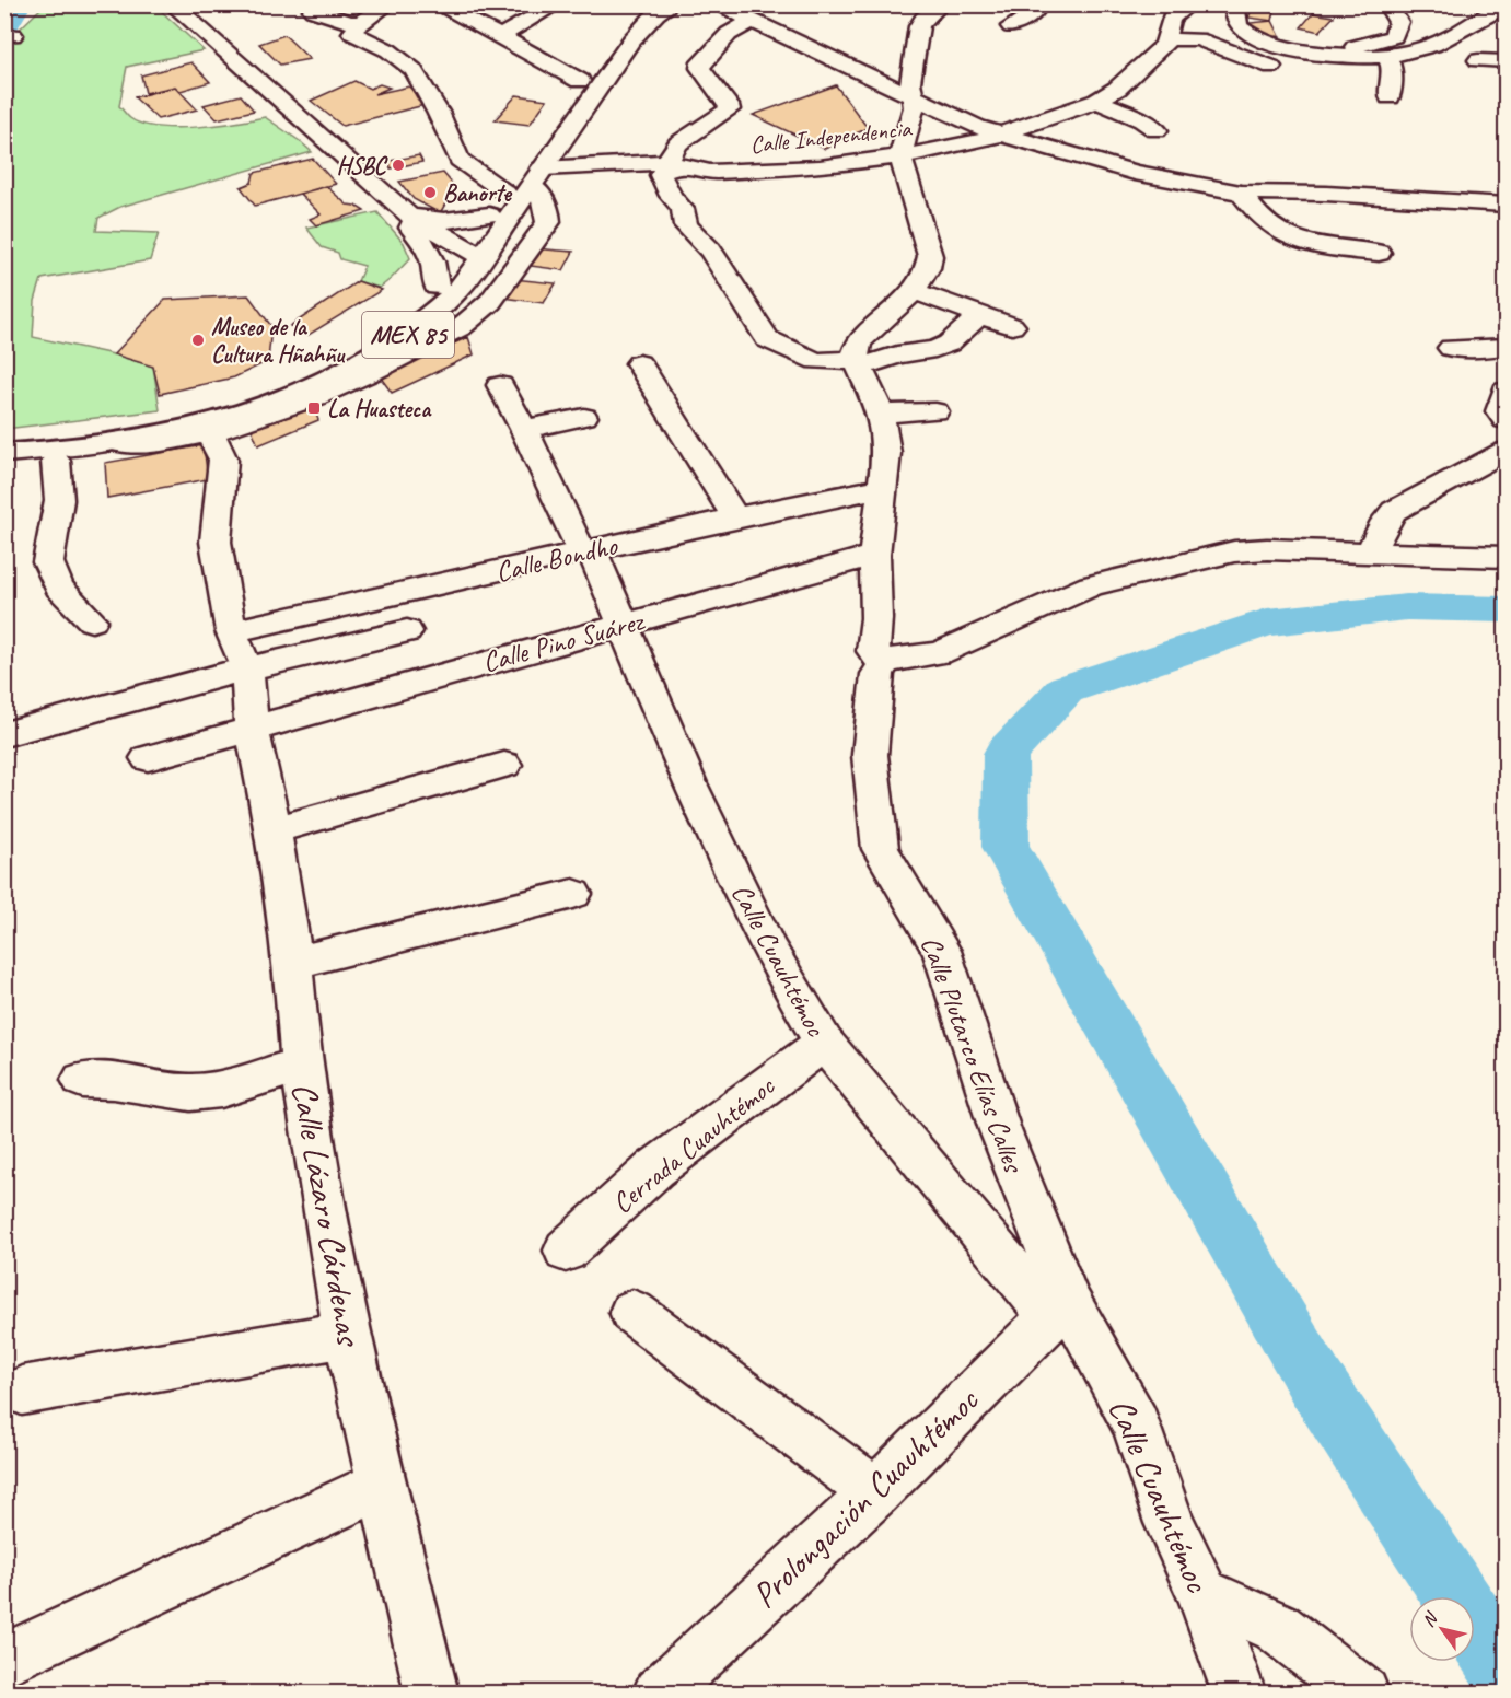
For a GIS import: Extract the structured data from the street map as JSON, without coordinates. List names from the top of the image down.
{
  "streets": {
    "street": [
      "Calle Independencia",
      "MEX 85",
      "Calle Bondho",
      "Calle Pino Suárez",
      "Calle Cuauhtémoc",
      "Calle Plutarco Elías Calles",
      "Cerrada Cuauhtémoc",
      "Calle Lázaro Cárdenas",
      "Prolongación Cuauhtémoc"
    ]
  },
  "crossings": [
    ["Calle Independencia", "MEX 85"],
    ["Calle Bondho", "Calle Cuauhtémoc"],
    ["Calle Bondho", "Calle Lázaro Cárdenas"],
    ["Calle Pino Suárez", "Calle Cuauhtémoc"],
    ["Calle Pino Suárez", "Calle Lázaro Cárdenas"],
    ["Calle Cuauhtémoc", "Calle Plutarco Elías Calles"],
    ["Calle Cuauhtémoc", "Cerrada Cuauhtémoc"],
    ["Calle Cuauhtémoc", "Prolongación Cuauhtémoc"],
    ["Calle Plutarco Elías Calles", "Prolongación Cuauhtémoc"]
  ],
  "places": {
    "other": ["HSBC", "Banorte", "Museo de la Cultura Hñahñu"],
    "transit": ["La Huasteca"]
  },
  "north": "top left"
}
